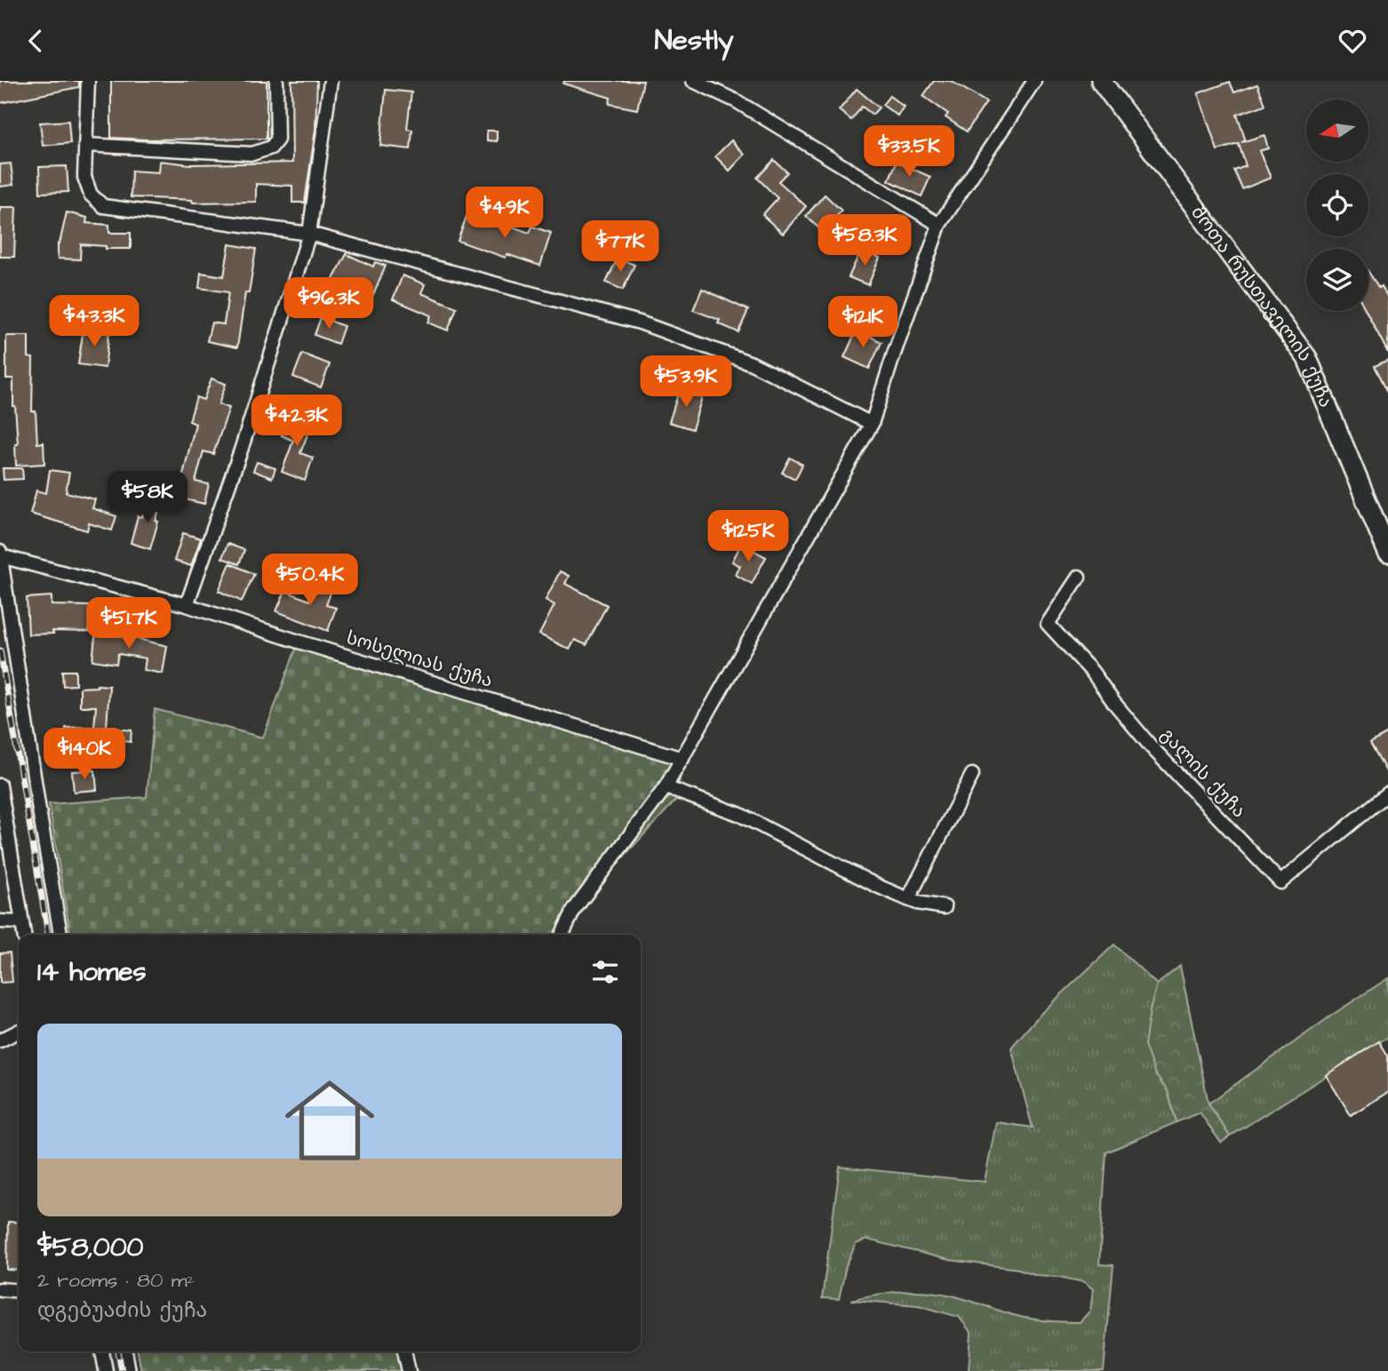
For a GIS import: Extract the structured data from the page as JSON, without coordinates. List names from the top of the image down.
{
  "streets": {
    "main road": ["შოთა რუსთაველის ქუჩა"],
    "street": ["სოსელიას ქუჩა", "გალის ქუჩა"]
  },
  "north": "left",
  "page": {
    "header": "Nestly",
    "price": [
      "$33.5K",
      "$49K",
      "$58.3K",
      "$77K",
      "$96.3K",
      "$43.3K",
      "$121K",
      "$53.9K",
      "$42.3K",
      "$58K",
      "$125K",
      "$50.4K",
      "$51.7K",
      "$140K"
    ],
    "heading": "14 homes",
    "list": [
      {
        "name": "$58,000",
        "note": "2 rooms · 80 m² · დგებუაძის ქუჩა"
      }
    ]
  }
}
